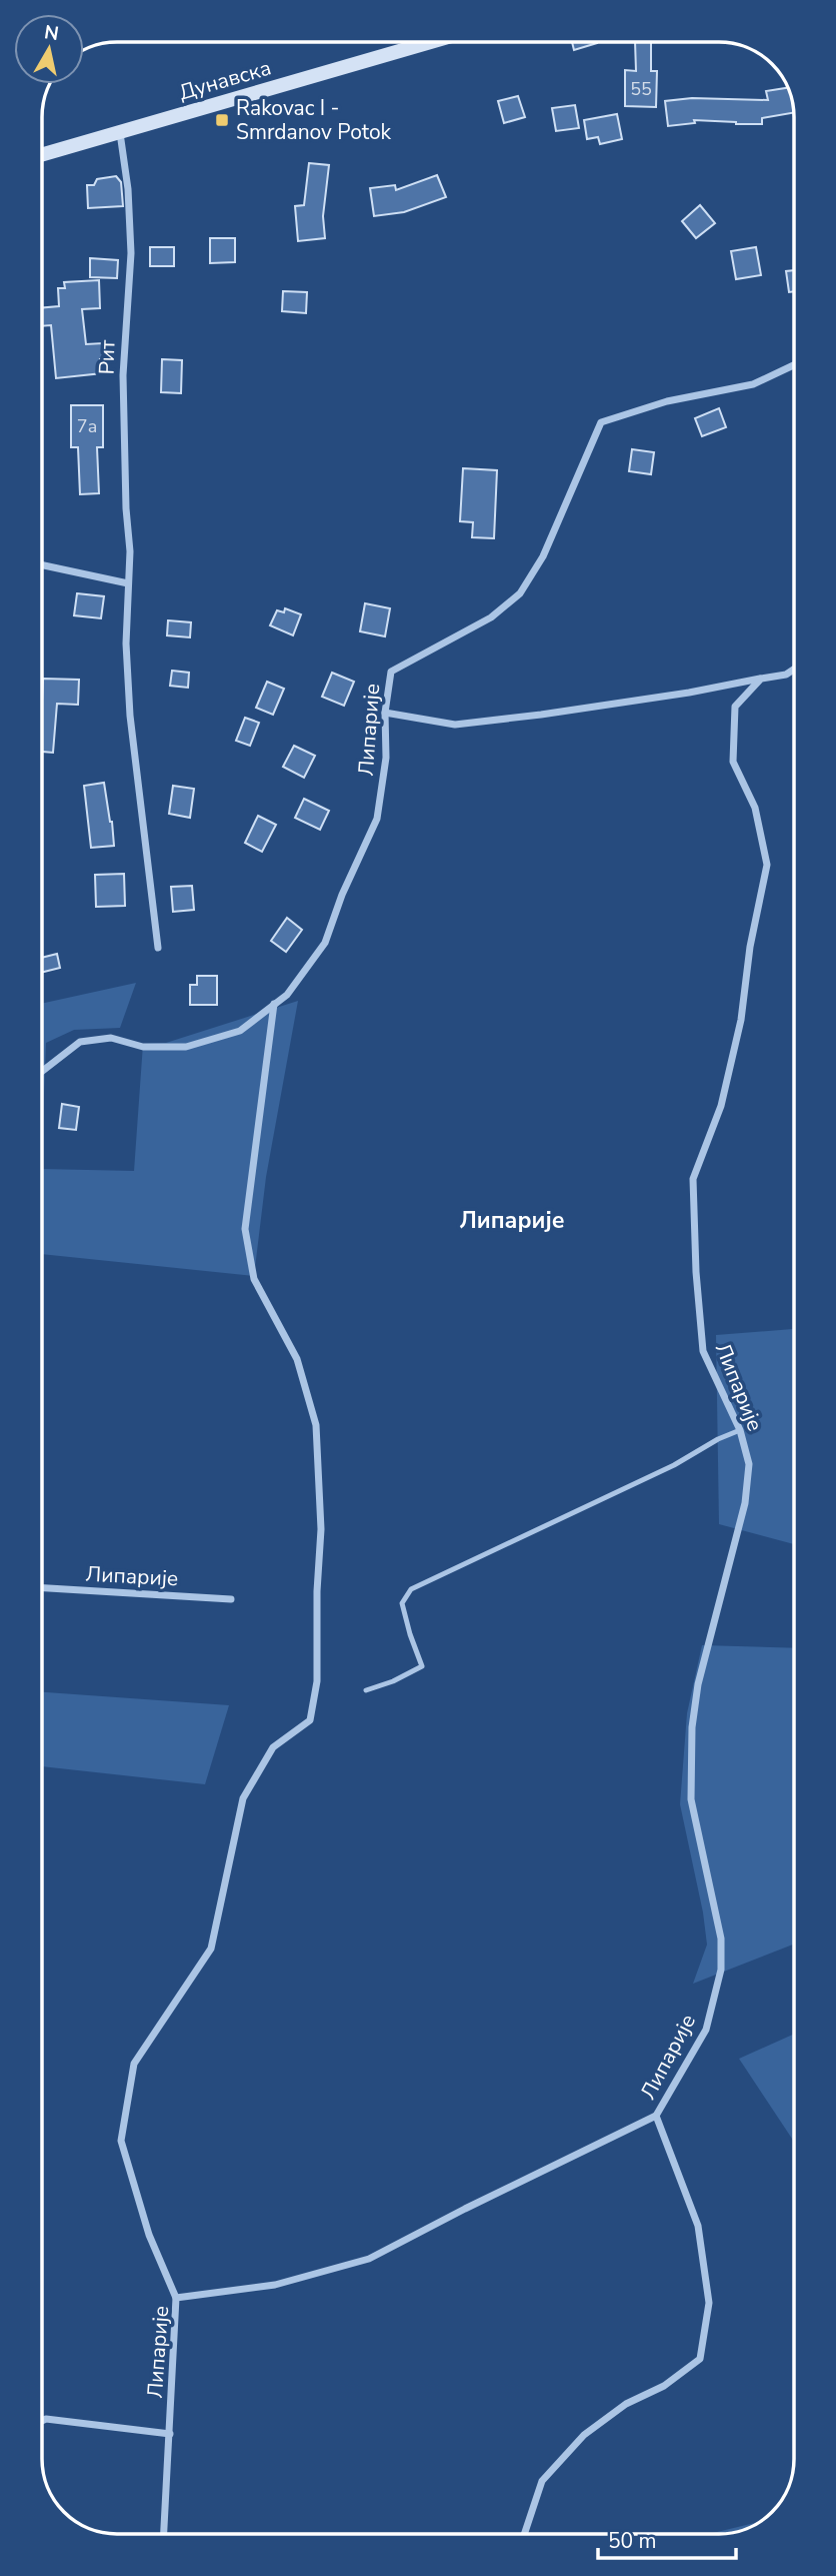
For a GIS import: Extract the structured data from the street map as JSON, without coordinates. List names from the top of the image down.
{
  "streets": {
    "main road": ["Дунавска"],
    "street": ["Рит", "Липарије"]
  },
  "crossings": [
    ["Дунавска", "Рит"]
  ],
  "districts": ["Липарије"],
  "places": {
    "transit": ["Rakovac I - Smrdanov Potok"]
  },
  "house_numbers": ["55", "7a"],
  "scale_bar": "50 m",
  "north": "top"
}
